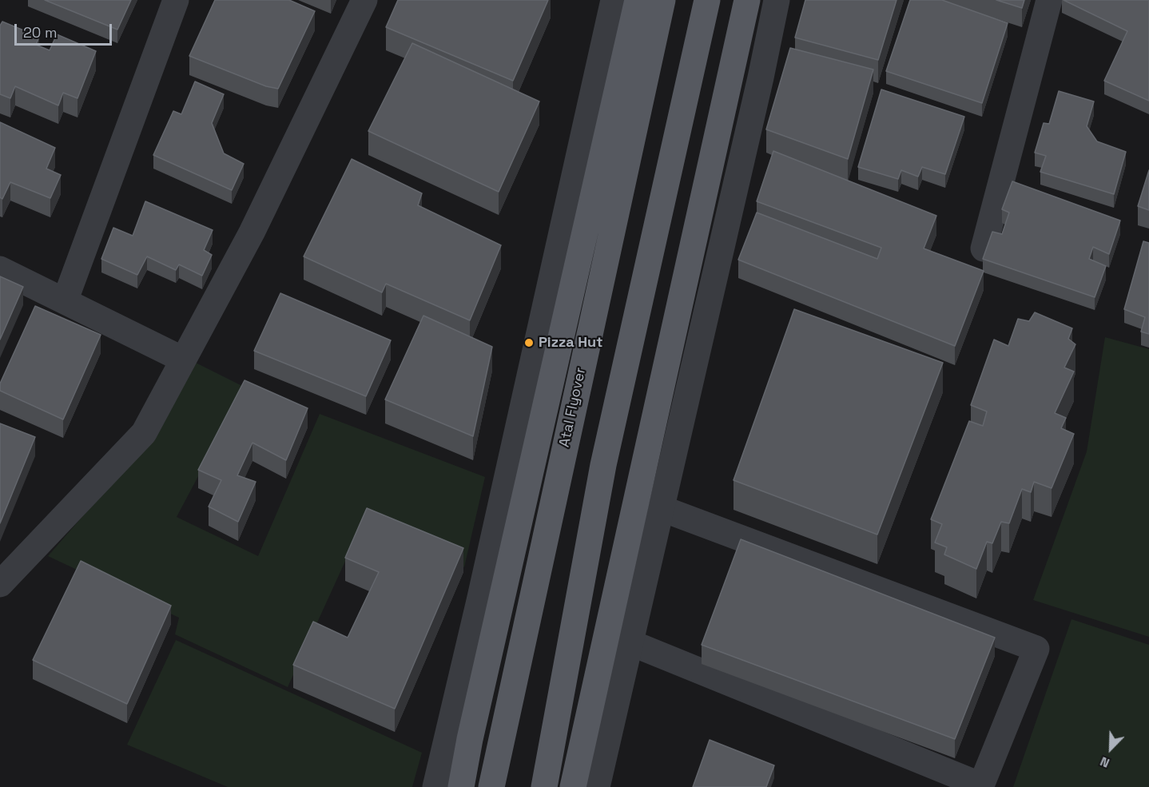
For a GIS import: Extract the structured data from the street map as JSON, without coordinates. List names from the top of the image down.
{
  "streets": {
    "main road": ["Atal Flyover"]
  },
  "places": ["Pizza Hut"],
  "scale_bar": "20 m",
  "north": "bottom left"
}
